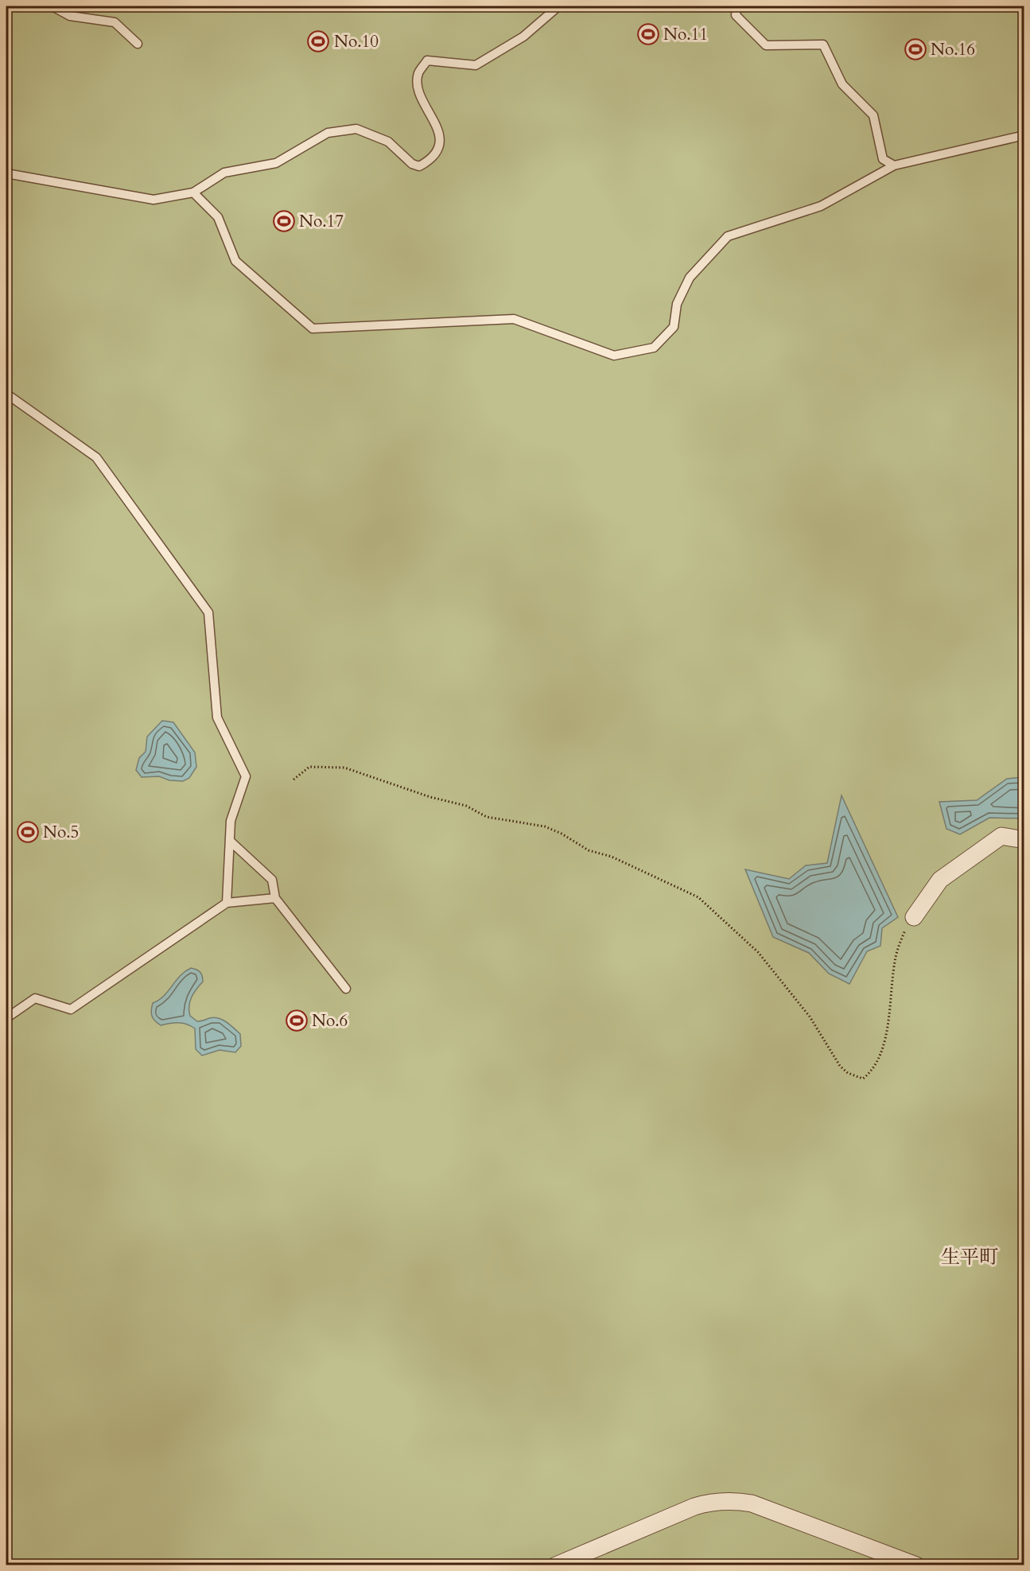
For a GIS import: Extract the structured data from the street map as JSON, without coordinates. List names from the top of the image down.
{
  "districts": ["生平町"],
  "places": {
    "sports": [
      "No.11",
      "No.10",
      "No.16",
      "No.17",
      "No.5",
      "No.6"
    ]
  }
}
